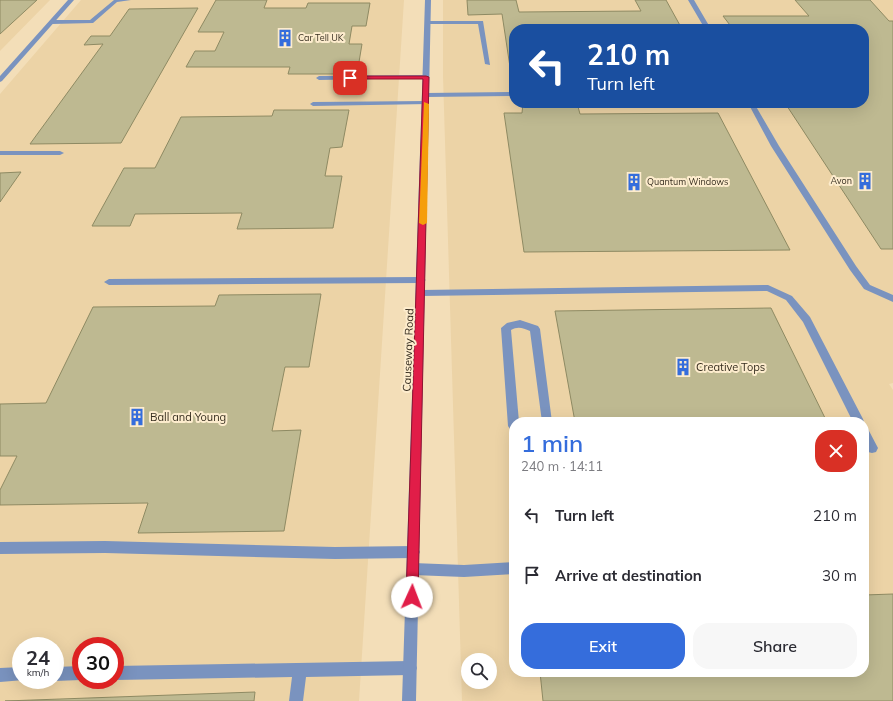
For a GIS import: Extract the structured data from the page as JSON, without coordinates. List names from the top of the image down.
{
  "streets": {
    "street": ["Causeway Road"]
  },
  "places": {
    "building": [
      "Car Tell UK",
      "Avon",
      "Quantum Windows",
      "Creative Tops",
      "Ball and Young"
    ]
  },
  "page": {
    "turn": ["210 m", "Turn left"],
    "heading": ["1 min", "240 m · 14:11"],
    "list": [
      {
        "name": "Turn left",
        "value": "210 m"
      },
      {
        "name": "Arrive at destination",
        "value": "30 m"
      }
    ],
    "buttons": ["Exit", "Share"],
    "speed": "24 km/h",
    "limit": "30"
  }
}
